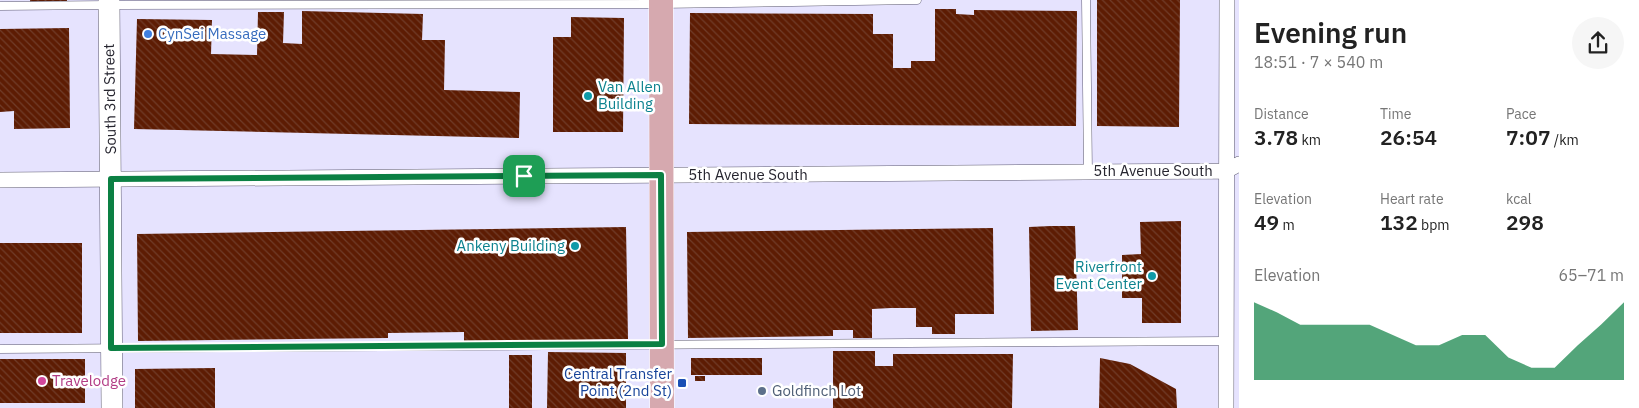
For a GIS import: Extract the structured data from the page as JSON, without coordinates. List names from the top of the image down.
{
  "streets": {
    "street": ["South 3rd Street", "5th Avenue South"]
  },
  "crossings": [
    ["South 3rd Street", "5th Avenue South"]
  ],
  "places": {
    "other": [
      "CynSei Massage",
      "Van Allen Building",
      "Ankeny Building",
      "Riverfront Event Center",
      "Travelodge",
      "Goldfinch Lot"
    ],
    "transit": ["Central Transfer Point (2nd St)"]
  },
  "page": {
    "heading": ["Evening run", "18:51 · 7 × 540 m"],
    "stats": [
      ["Distance", "3.78 km"],
      ["Time", "26:54"],
      ["Pace", "7:07 /km"],
      ["Elevation", "49 m"],
      ["Heart rate", "132 bpm"],
      ["kcal", "298"]
    ],
    "chart": ["Elevation", "65–71 m"]
  }
}
